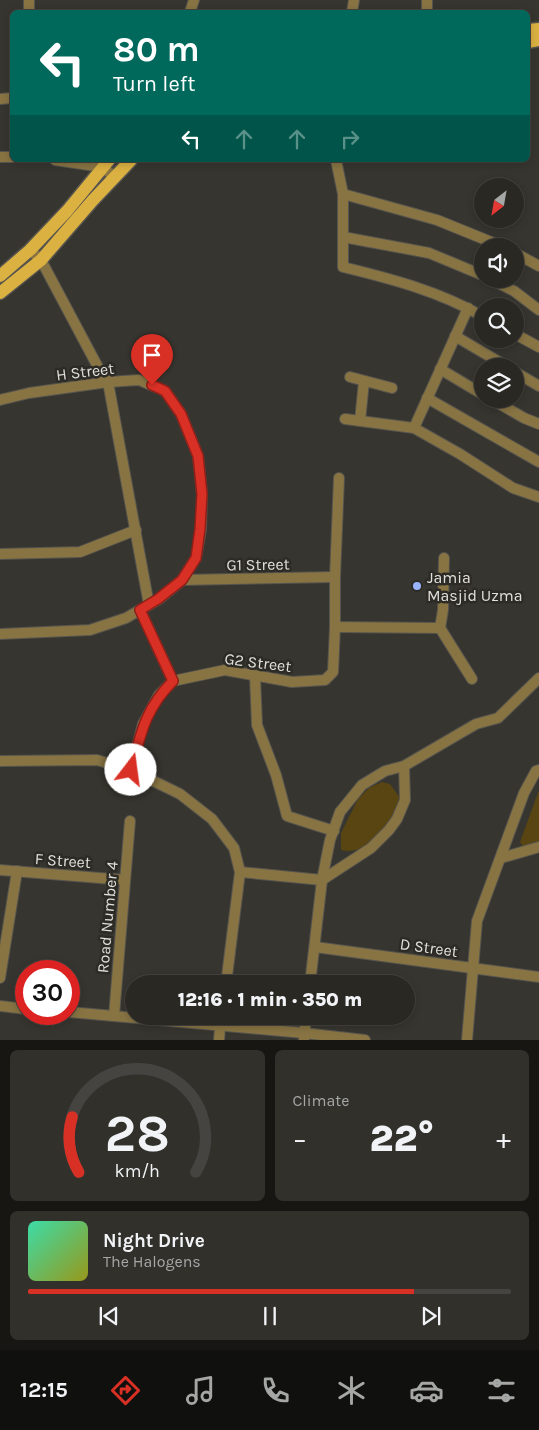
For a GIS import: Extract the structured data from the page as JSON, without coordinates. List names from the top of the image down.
{
  "streets": {
    "street": [
      "H Street",
      "G1 Street",
      "G2 Street",
      "F Street",
      "Road Number 4",
      "D Street"
    ]
  },
  "crossings": [
    ["H Street", "G1 Street"],
    ["G1 Street", "G2 Street"],
    ["F Street", "Road Number 4"]
  ],
  "places": ["Jamia Masjid Uzma"],
  "north": "bottom left",
  "page": {
    "turn": ["80 m", "Turn left"],
    "limit": "30",
    "trip": "12:16 · 1 min · 350 m",
    "tile": "Climate",
    "heat": ["−", "22°", "+"],
    "song": ["Night Drive", "The Halogens"],
    "tabs": "12:15",
    "gauge": ["28", "km/h"]
  }
}
